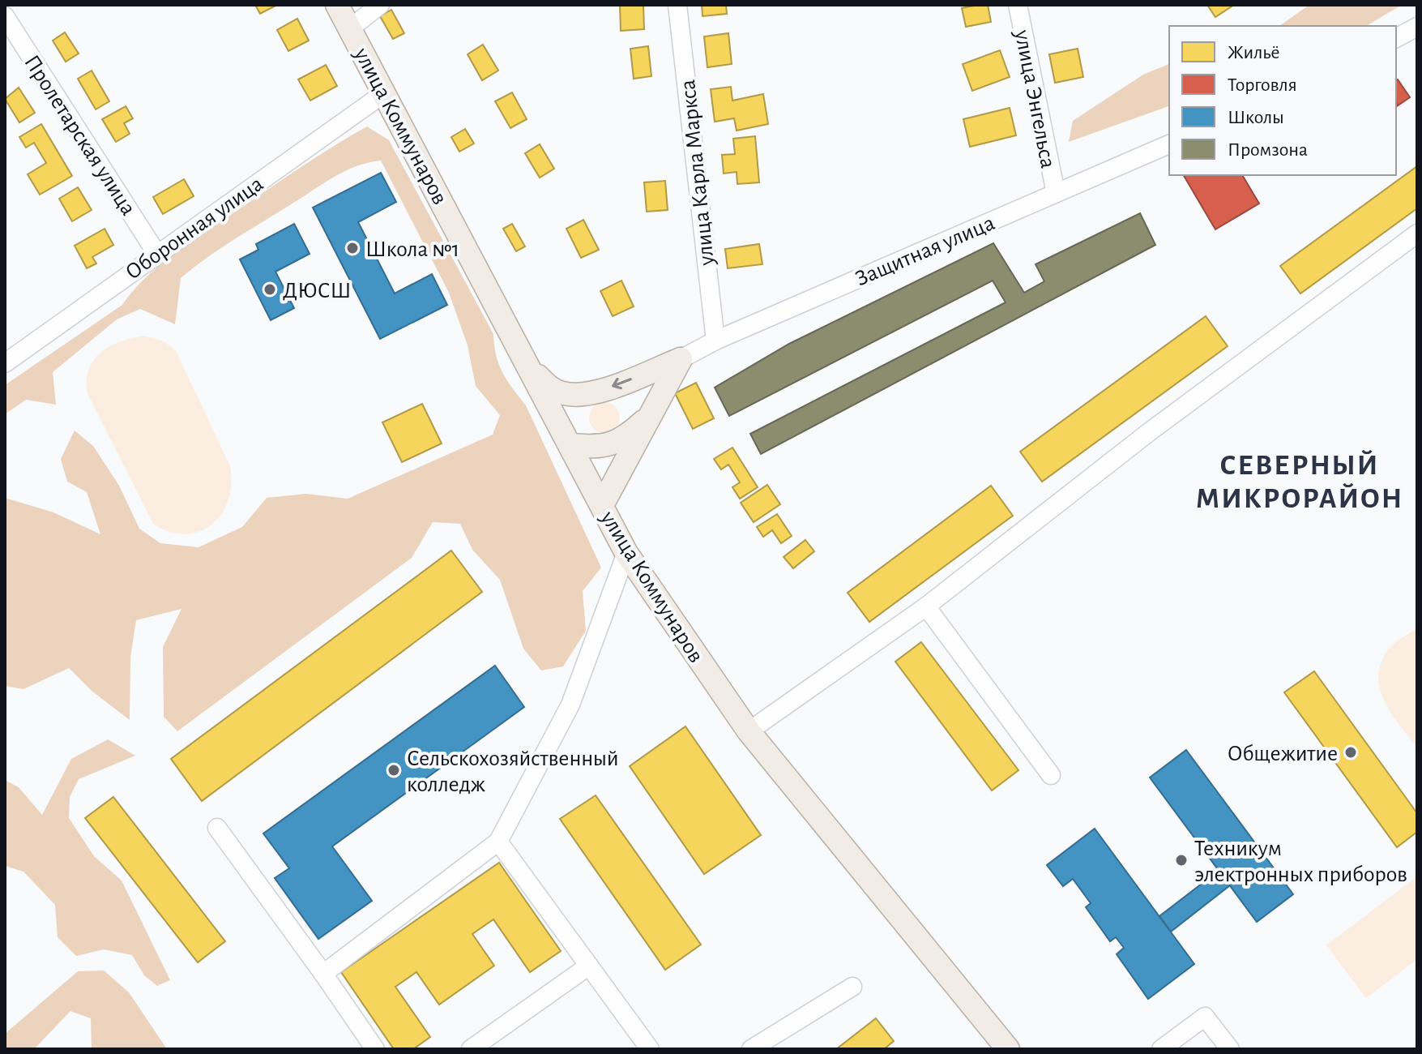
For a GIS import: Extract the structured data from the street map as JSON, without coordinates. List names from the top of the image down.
{
  "streets": {
    "main road": ["улица Коммунаров"],
    "street": [
      "улица Энгельса",
      "Пролетарская улица",
      "улица Карла Маркса",
      "Оборонная улица",
      "Защитная улица"
    ]
  },
  "crossings": [
    ["улица Энгельса", "Защитная улица"],
    ["улица Коммунаров", "Оборонная улица"],
    ["Пролетарская улица", "Оборонная улица"],
    ["улица Карла Маркса", "Защитная улица"]
  ],
  "districts": ["СЕВЕРНЫЙ МИКРОРАЙОН"],
  "places": [
    "Школа №1",
    "ДЮСШ",
    "Общежитие",
    "Сельскохозяйственный колледж",
    "Техникум электронных приборов"
  ],
  "legend": [
    "Жильё",
    "Торговля",
    "Школы",
    "Промзона"
  ]
}
